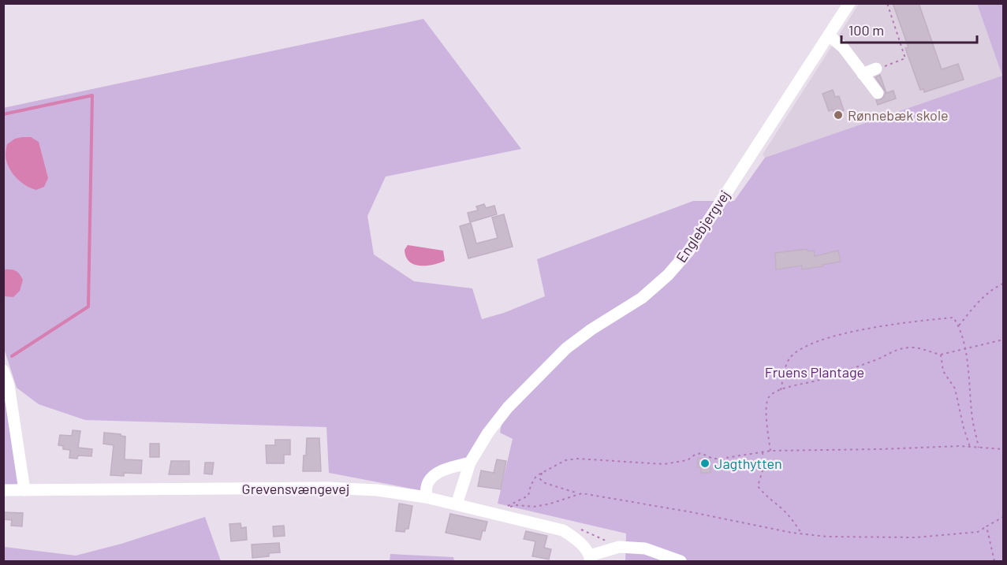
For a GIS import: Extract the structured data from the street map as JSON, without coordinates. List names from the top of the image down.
{
  "streets": {
    "street": ["Englebjergvej", "Grevensvængevej"]
  },
  "crossings": [
    ["Englebjergvej", "Grevensvængevej"]
  ],
  "parks": ["Fruens Plantage"],
  "places": ["Rønnebæk skole", "Jagthytten"],
  "scale_bar": "100 m"
}
